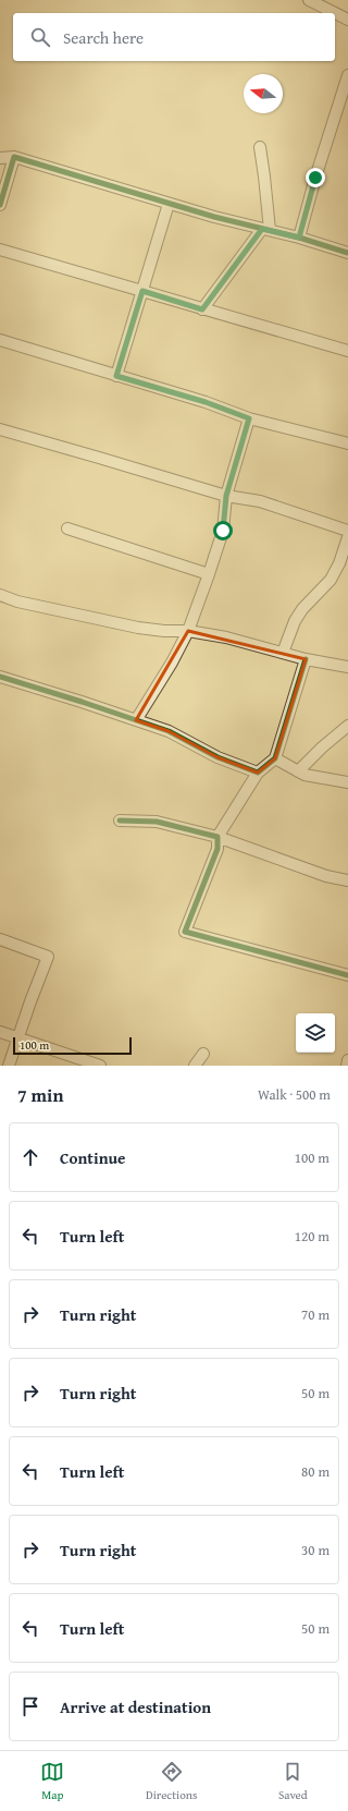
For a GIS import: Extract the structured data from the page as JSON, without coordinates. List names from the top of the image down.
{
  "scale_bar": "100 m",
  "north": "left",
  "page": {
    "search": "Search here",
    "scale": "100 m",
    "heading": ["7 min", "Walk · 500 m"],
    "list": [
      ["Continue", "100 m"],
      ["Turn left", "120 m"],
      ["Turn right", "70 m"],
      ["Turn right", "50 m"],
      ["Turn left", "80 m"],
      ["Turn right", "30 m"],
      ["Turn left", "50 m"],
      "Arrive at destination"
    ],
    "nav": ["Map", "Directions", "Saved"]
  }
}
